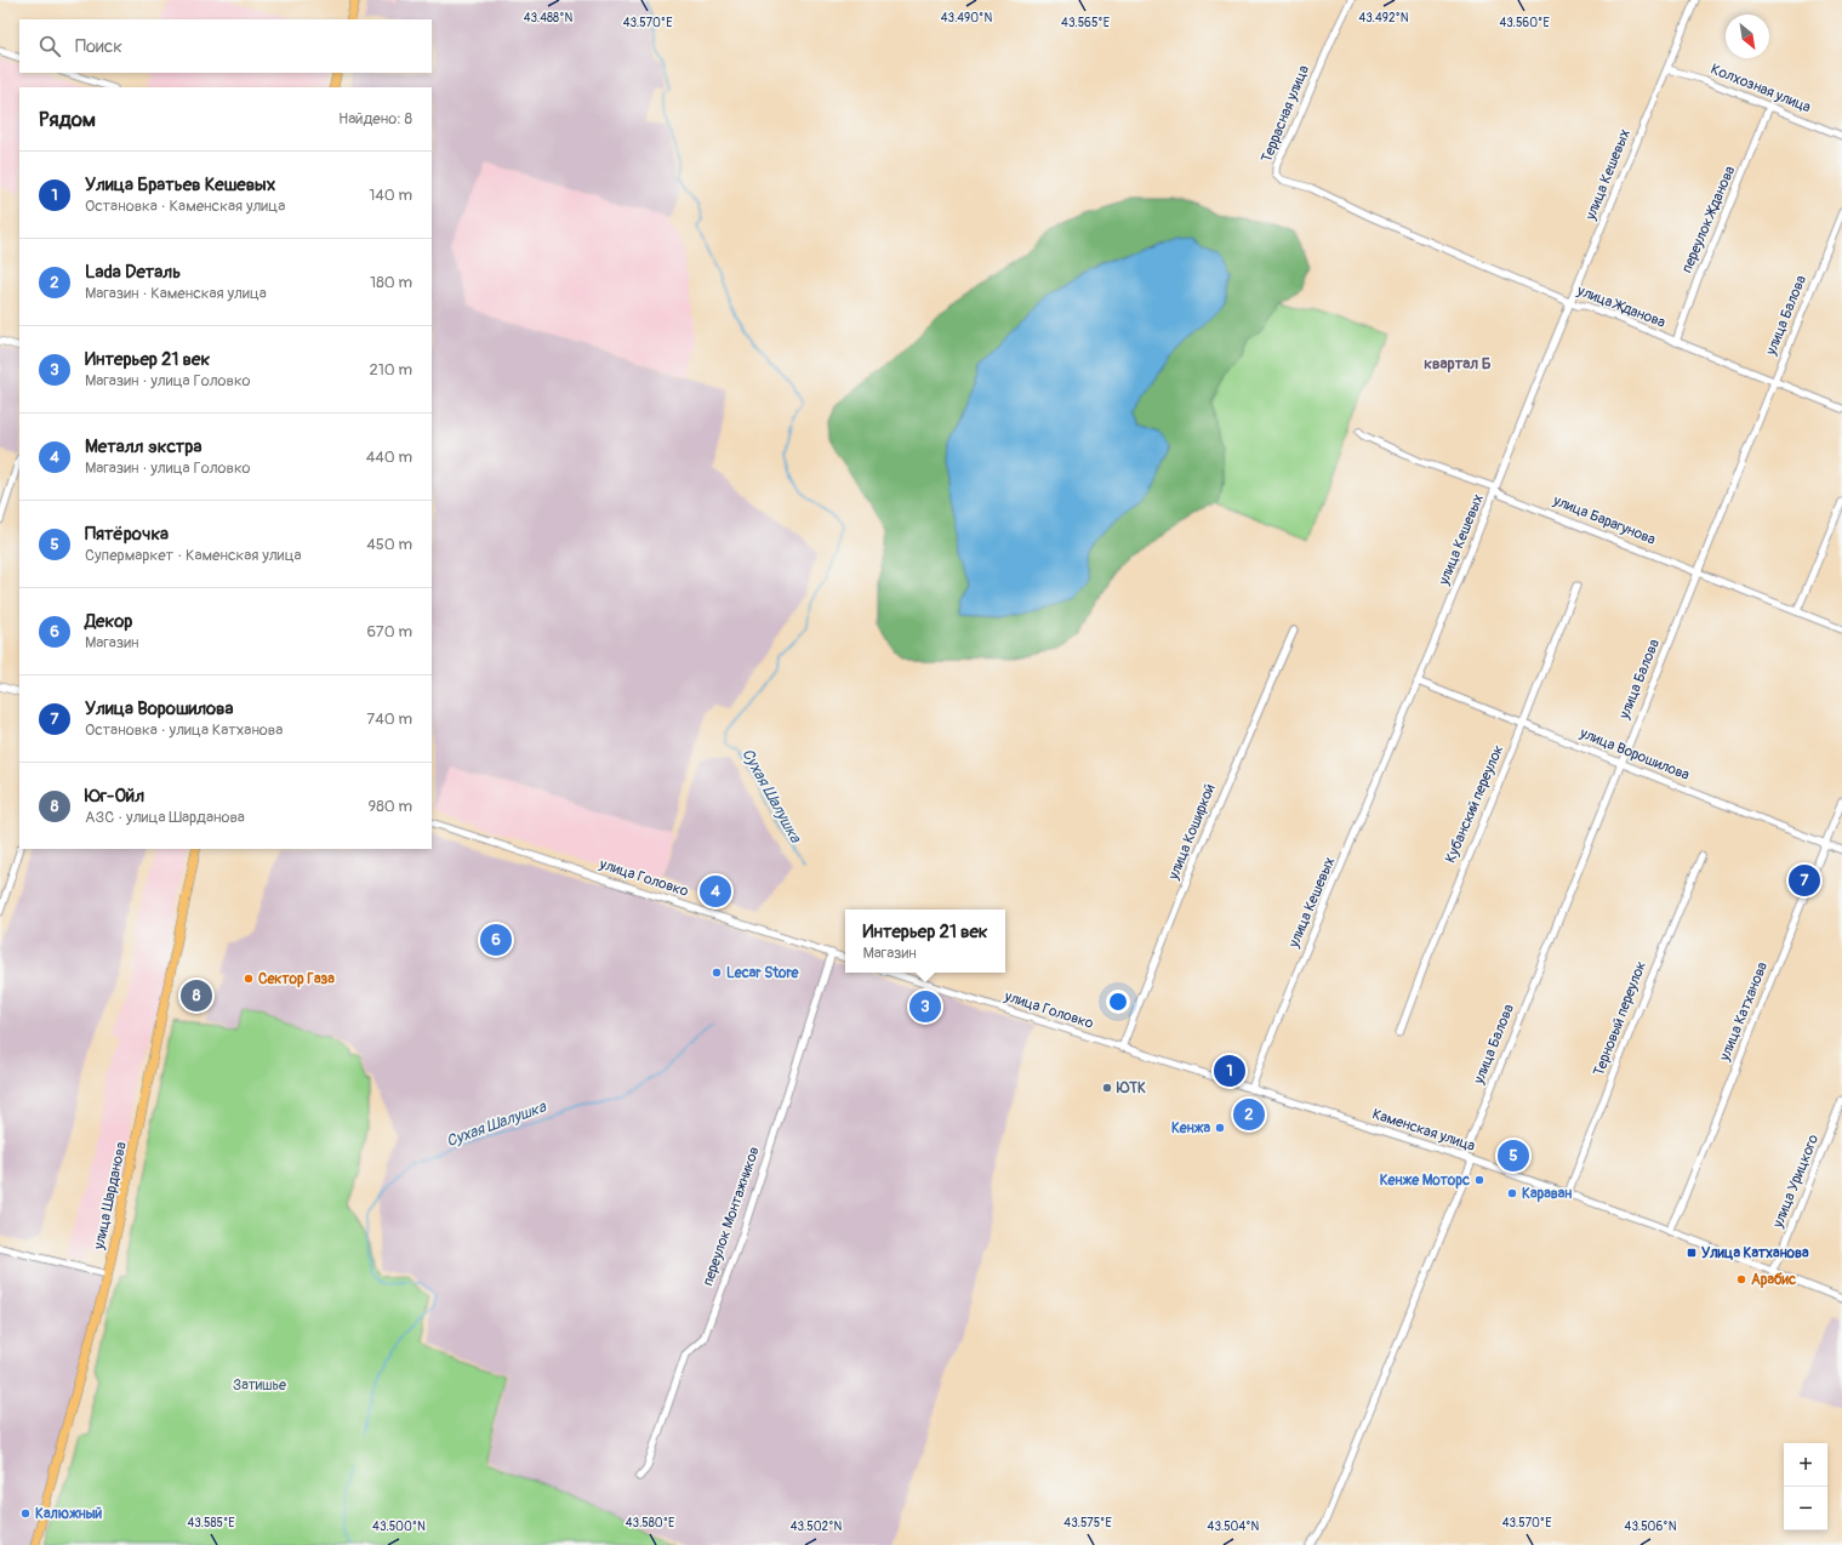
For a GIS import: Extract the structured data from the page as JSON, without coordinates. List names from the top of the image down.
{
  "streets": {
    "main road": ["улица Шарданова"],
    "street": [
      "Колхозная улица",
      "Террасная улица",
      "улица Кешевых",
      "переулок Жданова",
      "улица Жданова",
      "улица Балова",
      "улица Барагунова",
      "улица Ворошилова",
      "Кубанский переулок",
      "улица Коширкой",
      "улица Головко",
      "улица Катханова",
      "Терновый переулок",
      "Каменская улица",
      "улица Урицкого",
      "переулок Монтажников"
    ]
  },
  "crossings": [
    ["Колхозная улица", "улица Кешевых"],
    ["Колхозная улица", "переулок Жданова"],
    ["Террасная улица", "улица Жданова"],
    ["улица Кешевых", "улица Жданова"],
    ["улица Кешевых", "улица Барагунова"],
    ["улица Кешевых", "улица Ворошилова"],
    ["улица Кешевых", "Каменская улица"],
    ["переулок Жданова", "улица Жданова"],
    ["улица Жданова", "улица Балова"],
    ["улица Балова", "улица Барагунова"],
    ["улица Балова", "улица Ворошилова"],
    ["улица Балова", "Каменская улица"],
    ["улица Ворошилова", "Кубанский переулок"],
    ["улица Ворошилова", "улица Катханова"],
    ["улица Коширкой", "улица Головко"],
    ["улица Головко", "Каменская улица"],
    ["улица Головко", "переулок Монтажников"],
    ["улица Катханова", "Каменская улица"],
    ["Терновый переулок", "Каменская улица"],
    ["Каменская улица", "улица Урицкого"]
  ],
  "districts": ["квартал Б"],
  "water": ["Сухая Шалушка"],
  "parks": ["Затишье"],
  "places": {
    "other": [
      "Lecar Store",
      "Сектор Газа",
      "ЮТК",
      "Кенжа",
      "Кенже Моторс",
      "Караван",
      "Арабис",
      "Калюжный"
    ],
    "transit": ["Улица Катханова"]
  },
  "north": "bottom right",
  "page": {
    "search": "Поиск",
    "heading": ["Рядом", "Найдено: 8"],
    "list": [
      {
        "mark": "1",
        "name": "Улица Братьев Кешевых",
        "note": "Остановка · Каменская улица",
        "value": "140 m"
      },
      {
        "mark": "2",
        "name": "Lada Dеталь",
        "note": "Магазин · Каменская улица",
        "value": "180 m"
      },
      {
        "mark": "3",
        "name": "Интерьер 21 век",
        "note": "Магазин · улица Головко",
        "value": "210 m"
      },
      {
        "mark": "4",
        "name": "Металл экстра",
        "note": "Магазин · улица Головко",
        "value": "440 m"
      },
      {
        "mark": "5",
        "name": "Пятёрочка",
        "note": "Супермаркет · Каменская улица",
        "value": "450 m"
      },
      {
        "mark": "6",
        "name": "Декор",
        "note": "Магазин",
        "value": "670 m"
      },
      {
        "mark": "7",
        "name": "Улица Ворошилова",
        "note": "Остановка · улица Катханова",
        "value": "740 m"
      },
      {
        "mark": "8",
        "name": "Юг-Ойл",
        "note": "АЗС · улица Шарданова",
        "value": "980 m"
      }
    ],
    "pins": [
      "7",
      "4",
      "6",
      "8",
      "3",
      "1",
      "2",
      "5"
    ],
    "popup": ["Интерьер 21 век", "Магазин"],
    "map_buttons": ["+", "−"]
  },
  "coordinates": [
    "43.488°N",
    "43.490°N",
    "43.492°N",
    "43.565°E",
    "43.570°E",
    "43.560°E",
    "43.585°E",
    "43.580°E",
    "43.575°E",
    "43.500°N",
    "43.502°N",
    "43.504°N",
    "43.506°N"
  ]
}
